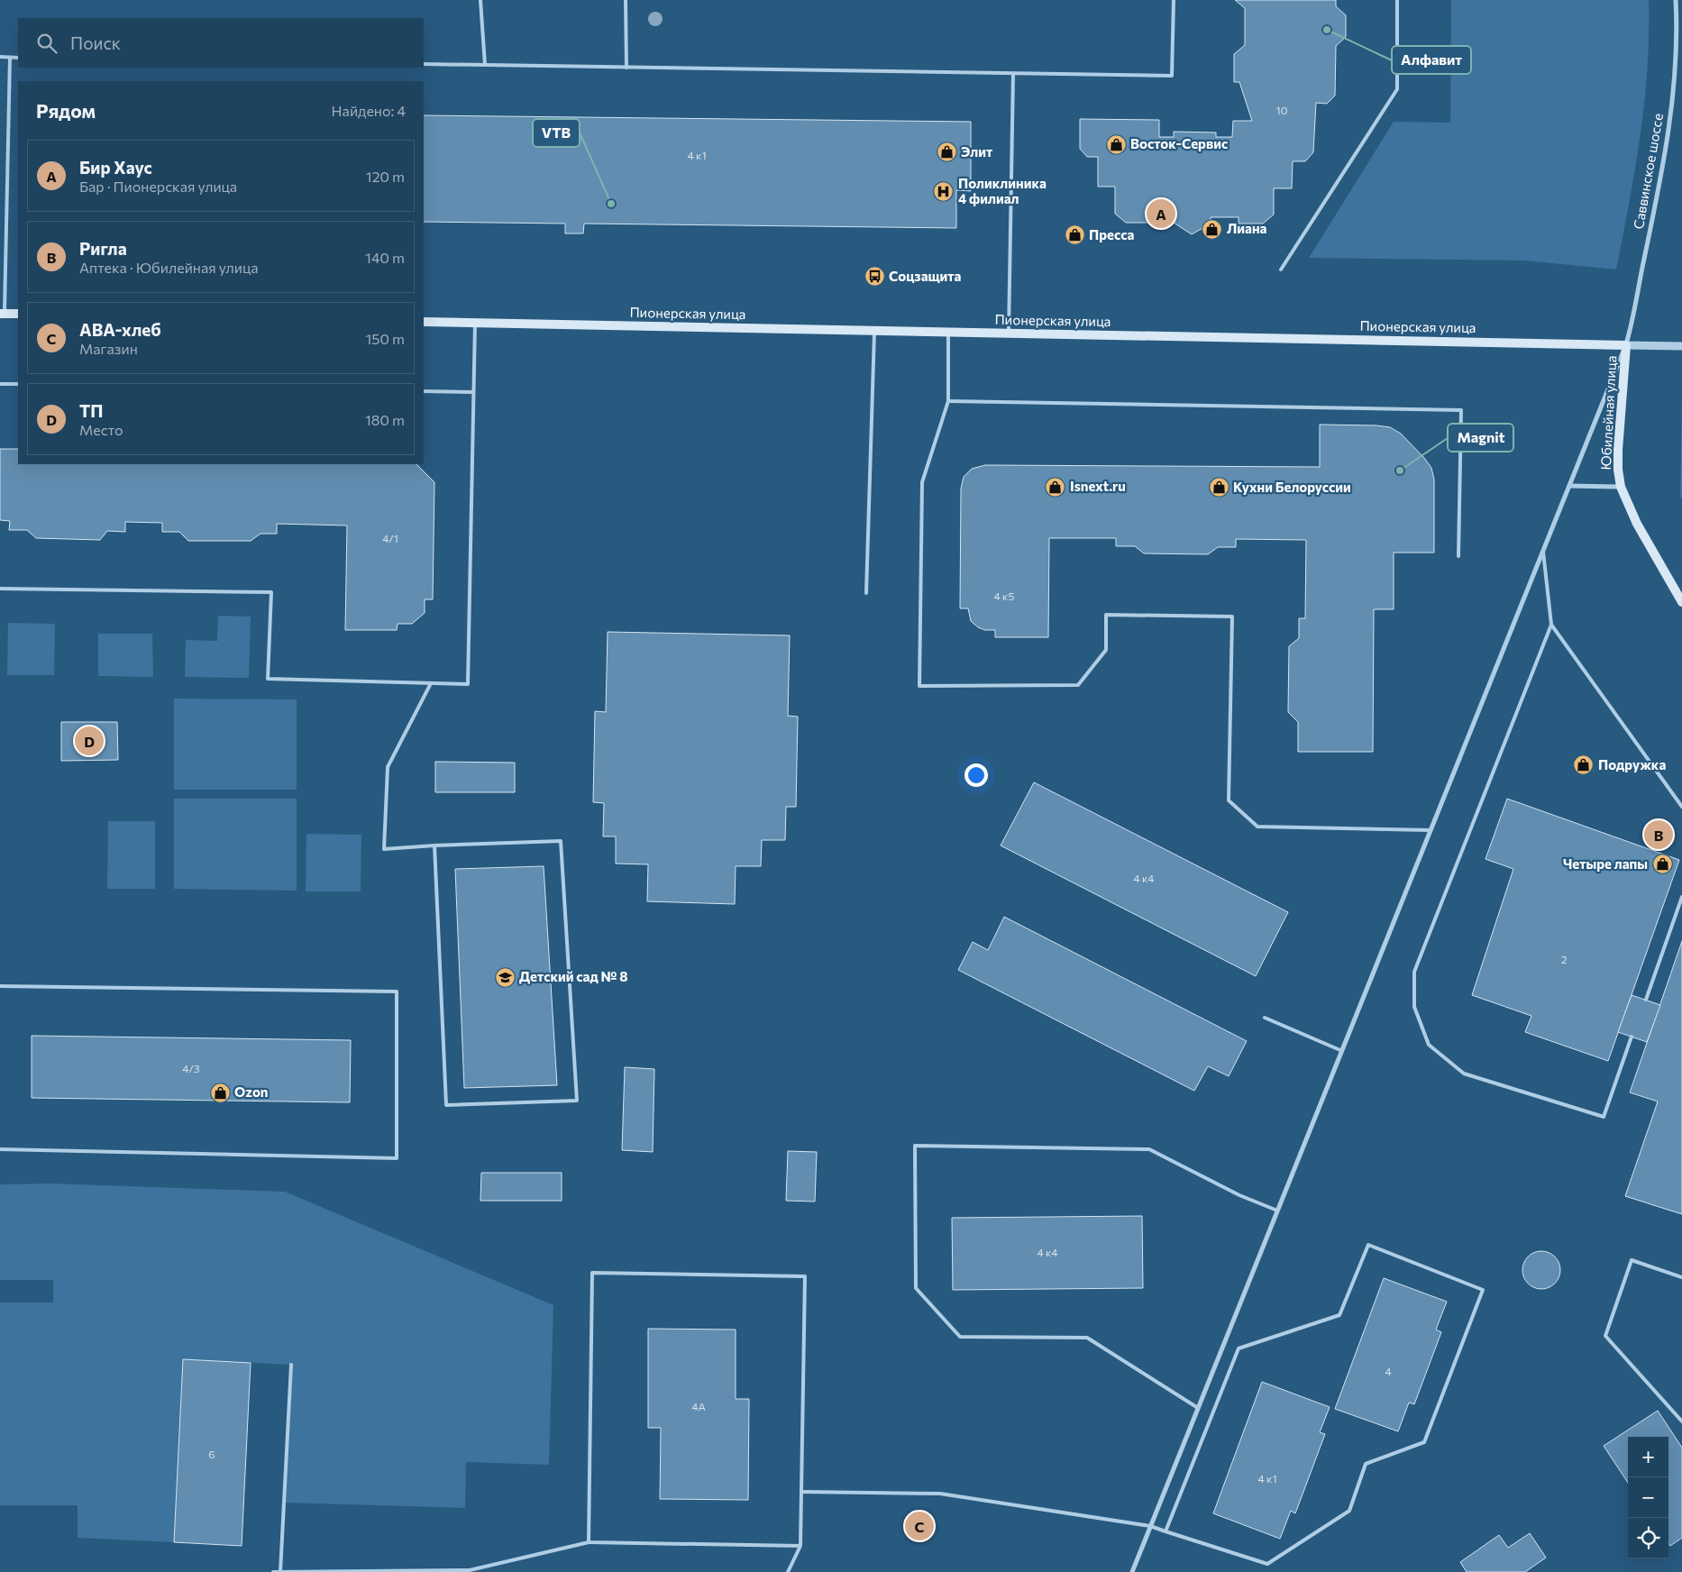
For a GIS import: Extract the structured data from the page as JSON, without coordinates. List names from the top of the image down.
{
  "streets": {
    "main road": ["Пионерская улица", "Юбилейная улица"],
    "street": ["Саввинское шоссе"]
  },
  "crossings": [
    ["Саввинское шоссе", "Пионерская улица"],
    ["Саввинское шоссе", "Юбилейная улица"],
    ["Пионерская улица", "Юбилейная улица"]
  ],
  "places": {
    "other": ["Алфавит", "VTB", "Magnit"],
    "shop": [
      "Восток-Сервис",
      "Элит",
      "Лиана",
      "Пресса",
      "Isnext.ru",
      "Кухни Белоруссии",
      "Подружка",
      "Четыре лапы",
      "Ozon"
    ],
    "hospital": ["Поликлиника 4 филиал"],
    "bus stop": ["Соцзащита"],
    "school or university": ["Детский сад № 8"]
  },
  "house_numbers": [
    "10",
    "4 к1",
    "4/1",
    "4 к5",
    "4 к4",
    "2",
    "4/3",
    "4 к4",
    "4",
    "4А",
    "6",
    "4 к1"
  ],
  "page": {
    "search": "Поиск",
    "heading": ["Рядом", "Найдено: 4"],
    "list": [
      {
        "mark": "A",
        "name": "Бир Хаус",
        "note": "Бар · Пионерская улица",
        "value": "120 m"
      },
      {
        "mark": "B",
        "name": "Ригла",
        "note": "Аптека · Юбилейная улица",
        "value": "140 m"
      },
      {
        "mark": "C",
        "name": "АВА-хлеб",
        "note": "Магазин",
        "value": "150 m"
      },
      {
        "mark": "D",
        "name": "ТП",
        "note": "Место",
        "value": "180 m"
      }
    ],
    "pins": [
      "A",
      "D",
      "B",
      "C"
    ],
    "map_buttons": ["+", "−"]
  }
}
